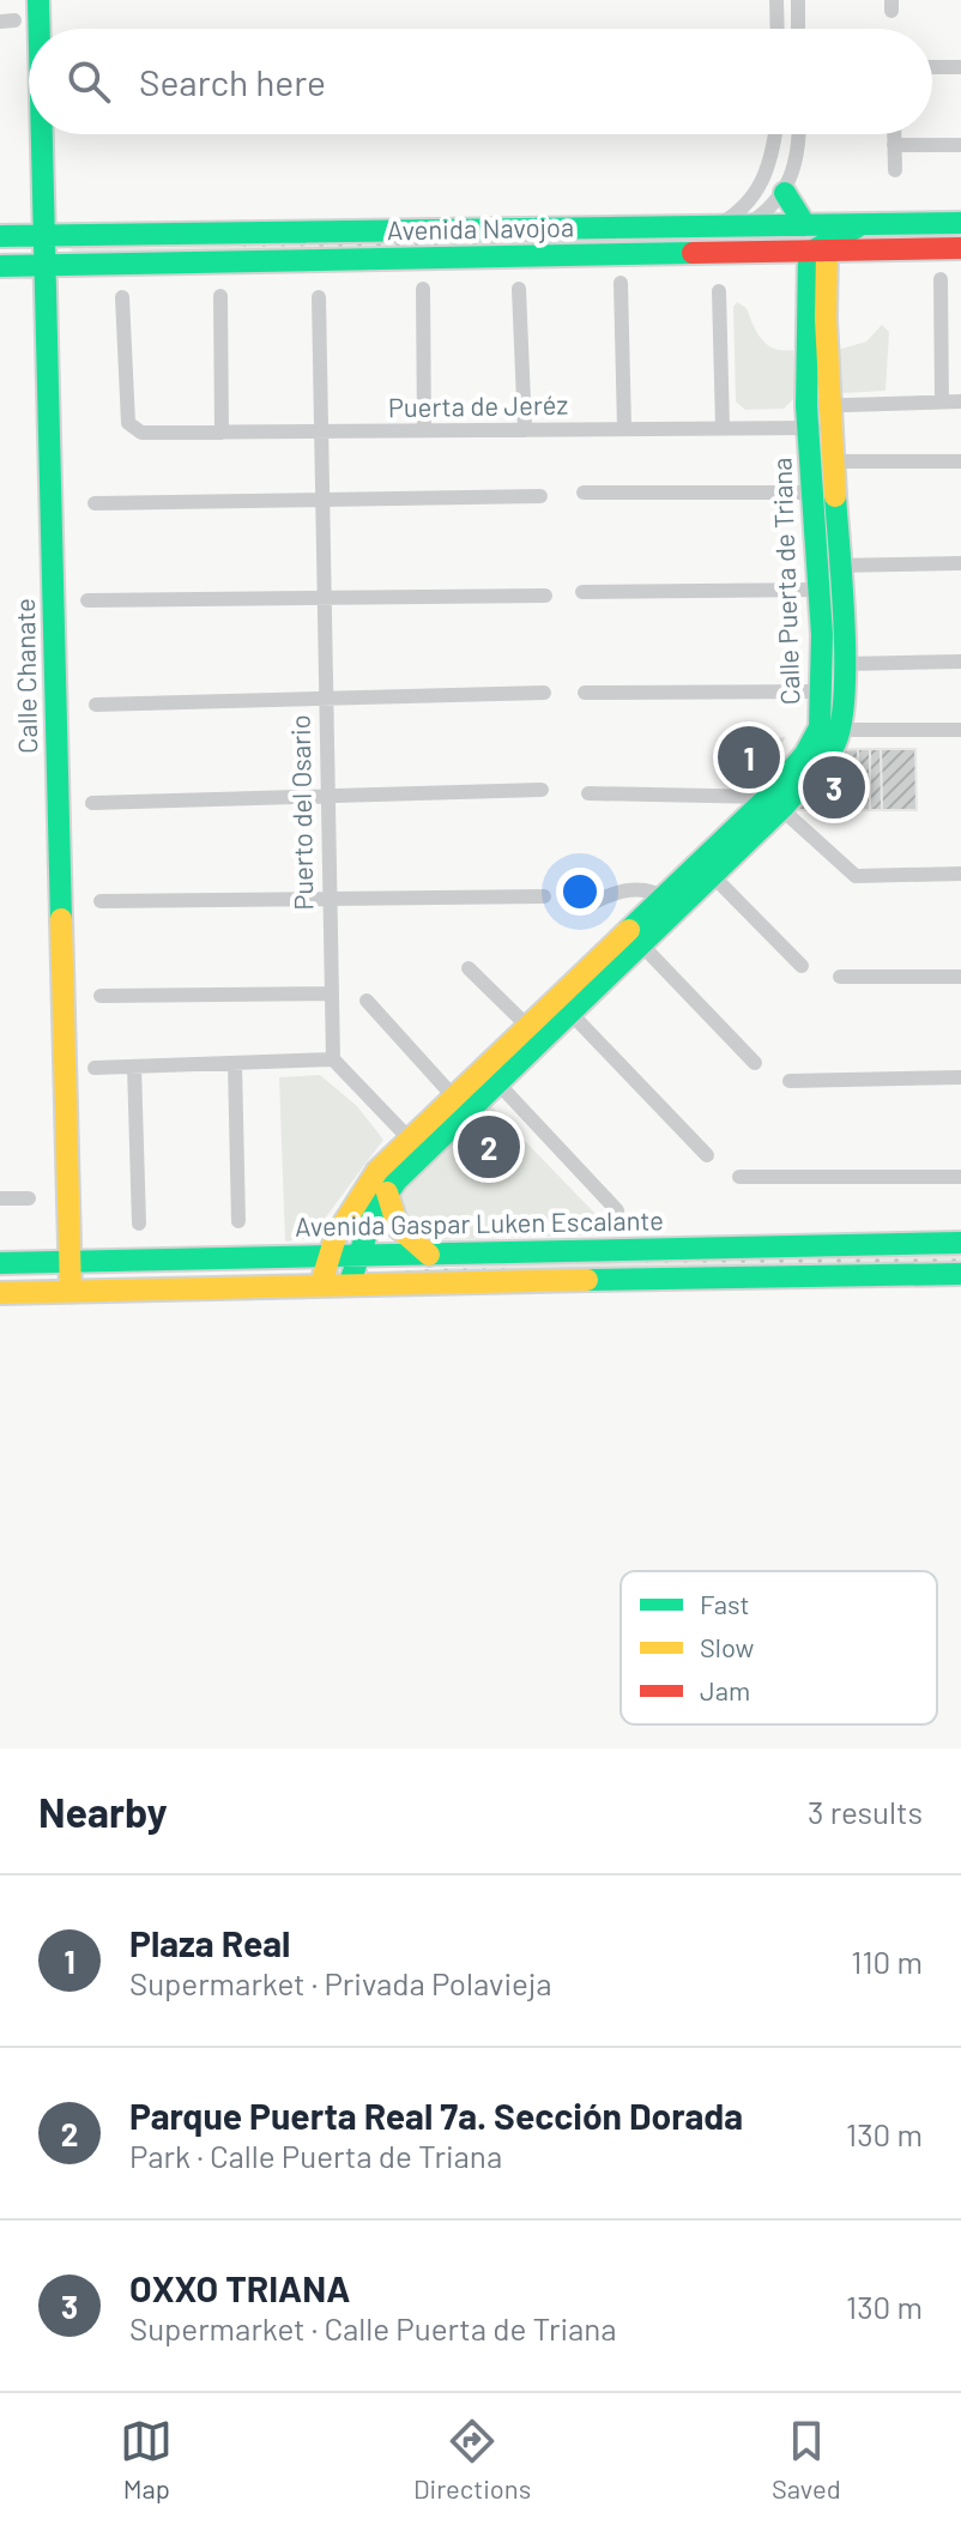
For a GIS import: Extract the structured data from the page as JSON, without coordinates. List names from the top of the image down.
{
  "streets": {
    "street": [
      "Avenida Navojoa",
      "Puerta de Jeréz",
      "Calle Puerta de Triana",
      "Calle Chanate",
      "Puerto del Osario",
      "Avenida Gaspar Luken Escalante"
    ]
  },
  "crossings": [
    ["Avenida Navojoa", "Calle Puerta de Triana"],
    ["Avenida Navojoa", "Calle Chanate"],
    ["Puerta de Jeréz", "Calle Puerta de Triana"],
    ["Puerta de Jeréz", "Puerto del Osario"],
    ["Calle Puerta de Triana", "Avenida Gaspar Luken Escalante"],
    ["Calle Chanate", "Avenida Gaspar Luken Escalante"]
  ],
  "legend": ["Fast", "Slow", "Jam"],
  "page": {
    "search": "Search here",
    "pins": ["1", "3", "2"],
    "heading": ["Nearby", "3 results"],
    "list": [
      {
        "mark": "1",
        "name": "Plaza Real",
        "note": "Supermarket · Privada Polavieja",
        "value": "110 m"
      },
      {
        "mark": "2",
        "name": "Parque Puerta Real 7a. Sección Dorada",
        "note": "Park · Calle Puerta de Triana",
        "value": "130 m"
      },
      {
        "mark": "3",
        "name": "OXXO TRIANA",
        "note": "Supermarket · Calle Puerta de Triana",
        "value": "130 m"
      }
    ],
    "nav": ["Map", "Directions", "Saved"]
  }
}
